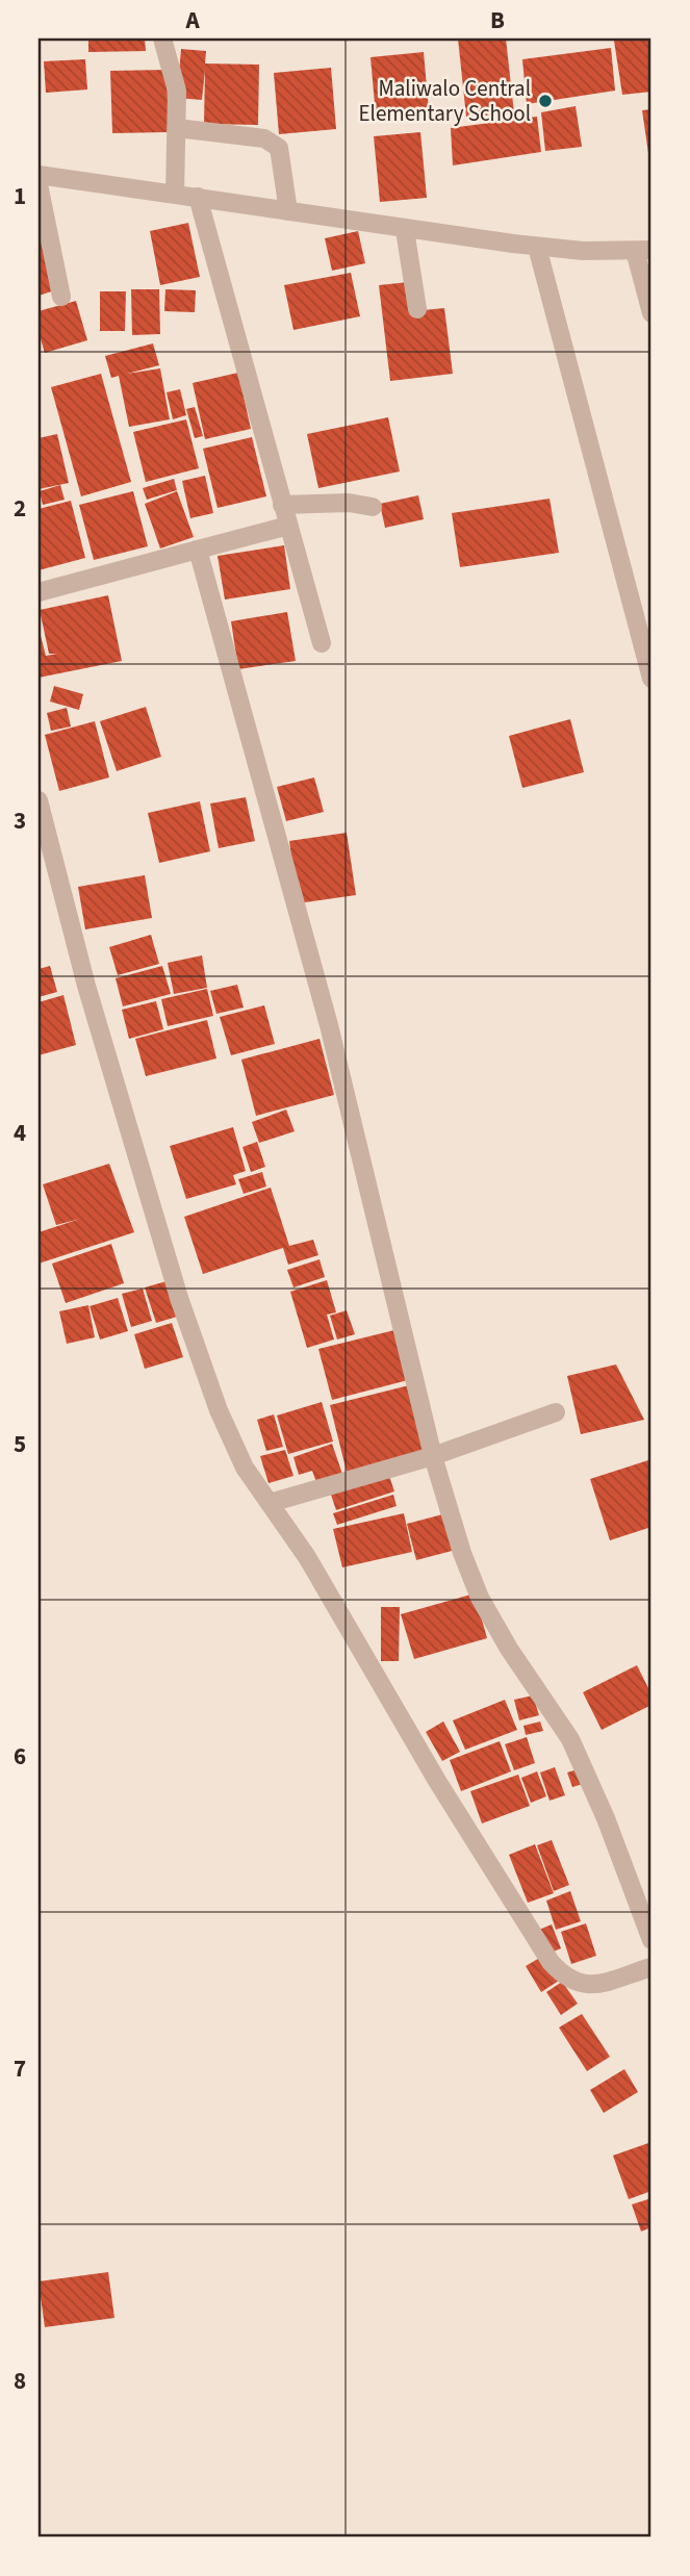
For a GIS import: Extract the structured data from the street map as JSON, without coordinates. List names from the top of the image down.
{
  "places": ["Maliwalo Central Elementary School"],
  "grid": {
    "columns": ["A", "B"],
    "rows": [
      "1",
      "2",
      "3",
      "4",
      "5",
      "6",
      "7",
      "8"
    ]
  }
}
